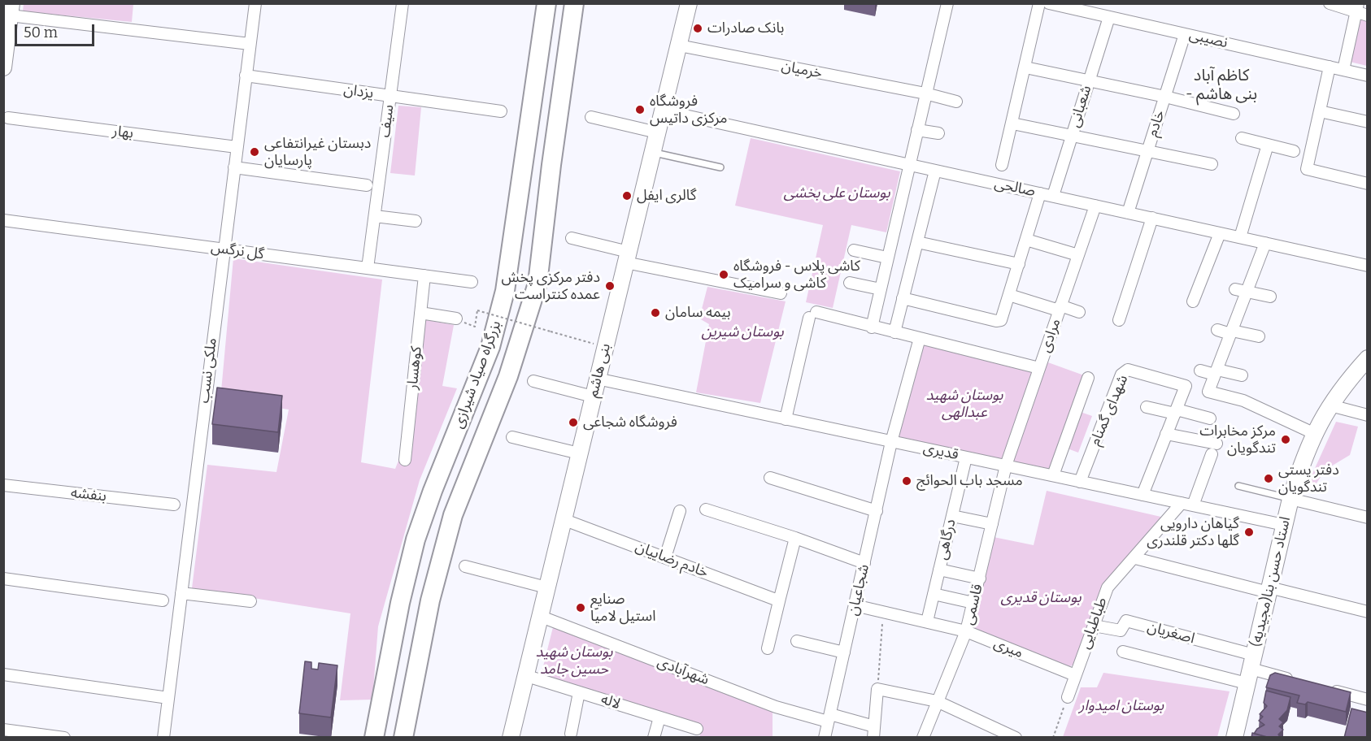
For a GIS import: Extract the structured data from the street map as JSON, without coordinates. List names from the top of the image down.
{
  "streets": {
    "highway": ["بزرگراه صیاد شیرازی"],
    "main road": ["بنی هاشم", "استاد حسن بنا(مجیدیه)"],
    "street": [
      "نصیبی",
      "خرمیان",
      "یزدان",
      "شعبانی",
      "سیف",
      "خادم",
      "بهار",
      "صالحی",
      "گل نرگس",
      "مرادی",
      "کوهسار",
      "ملکی نسب",
      "شهدای گمنام",
      "قدیری",
      "بنفشه",
      "درگاهی",
      "خادم رضاییان",
      "شجاعیان",
      "قاسمی",
      "طباطبایی",
      "اصغریان",
      "میری",
      "شهرآبادی",
      "لاله"
    ]
  },
  "crossings": [
    ["نصیبی", "شعبانی"],
    ["نصیبی", "خادم"],
    ["خرمیان", "بنی هاشم"],
    ["یزدان", "سیف"],
    ["یزدان", "ملکی نسب"],
    ["شعبانی", "صالحی"],
    ["سیف", "گل نرگس"],
    ["خادم", "صالحی"],
    ["بهار", "ملکی نسب"],
    ["صالحی", "مرادی"],
    ["صالحی", "بنی هاشم"],
    ["گل نرگس", "کوهسار"],
    ["گل نرگس", "ملکی نسب"],
    ["مرادی", "قدیری"],
    ["مرادی", "قاسمی"],
    ["بنی هاشم", "قدیری"],
    ["بنی هاشم", "خادم رضاییان"],
    ["بنی هاشم", "شهرآبادی"],
    ["بنی هاشم", "لاله"],
    ["شهدای گمنام", "قدیری"],
    ["قدیری", "درگاهی"],
    ["قدیری", "استاد حسن بنا(مجیدیه)"],
    ["قدیری", "شجاعیان"],
    ["قدیری", "قاسمی"],
    ["قدیری", "طباطبایی"],
    ["درگاهی", "میری"],
    ["استاد حسن بنا(مجیدیه)", "اصغریان"],
    ["شجاعیان", "میری"],
    ["شجاعیان", "شهرآبادی"],
    ["قاسمی", "میری"],
    ["طباطبایی", "اصغریان"],
    ["طباطبایی", "میری"]
  ],
  "districts": ["کاظم آباد - بنی هاشم"],
  "parks": [
    "بوستان علی بخشی",
    "بوستان شیرین",
    "بوستان شهید عبدالهی",
    "بوستان قدیری",
    "بوستان شهید حسین جامد",
    "بوستان امیدوار"
  ],
  "places": [
    "بانک صادرات",
    "فروشگاه مرکزی داتیس",
    "دبستان غیرانتفاعی پارسایان",
    "گالری ایفل",
    "کاشی پلاس - فروشگاه کاشی و سرامیک",
    "دفتر مرکزی پخش عمده کنتراست",
    "بیمه سامان",
    "فروشگاه شجاعی",
    "مرکز مخابرات تندگویان",
    "دفتر پستی تندگویان",
    "مسجد باب الحوائج",
    "گیاهان دارویی گلها دکتر قلندری",
    "صنایع استیل لامیا"
  ],
  "scale_bar": "50 m"
}
